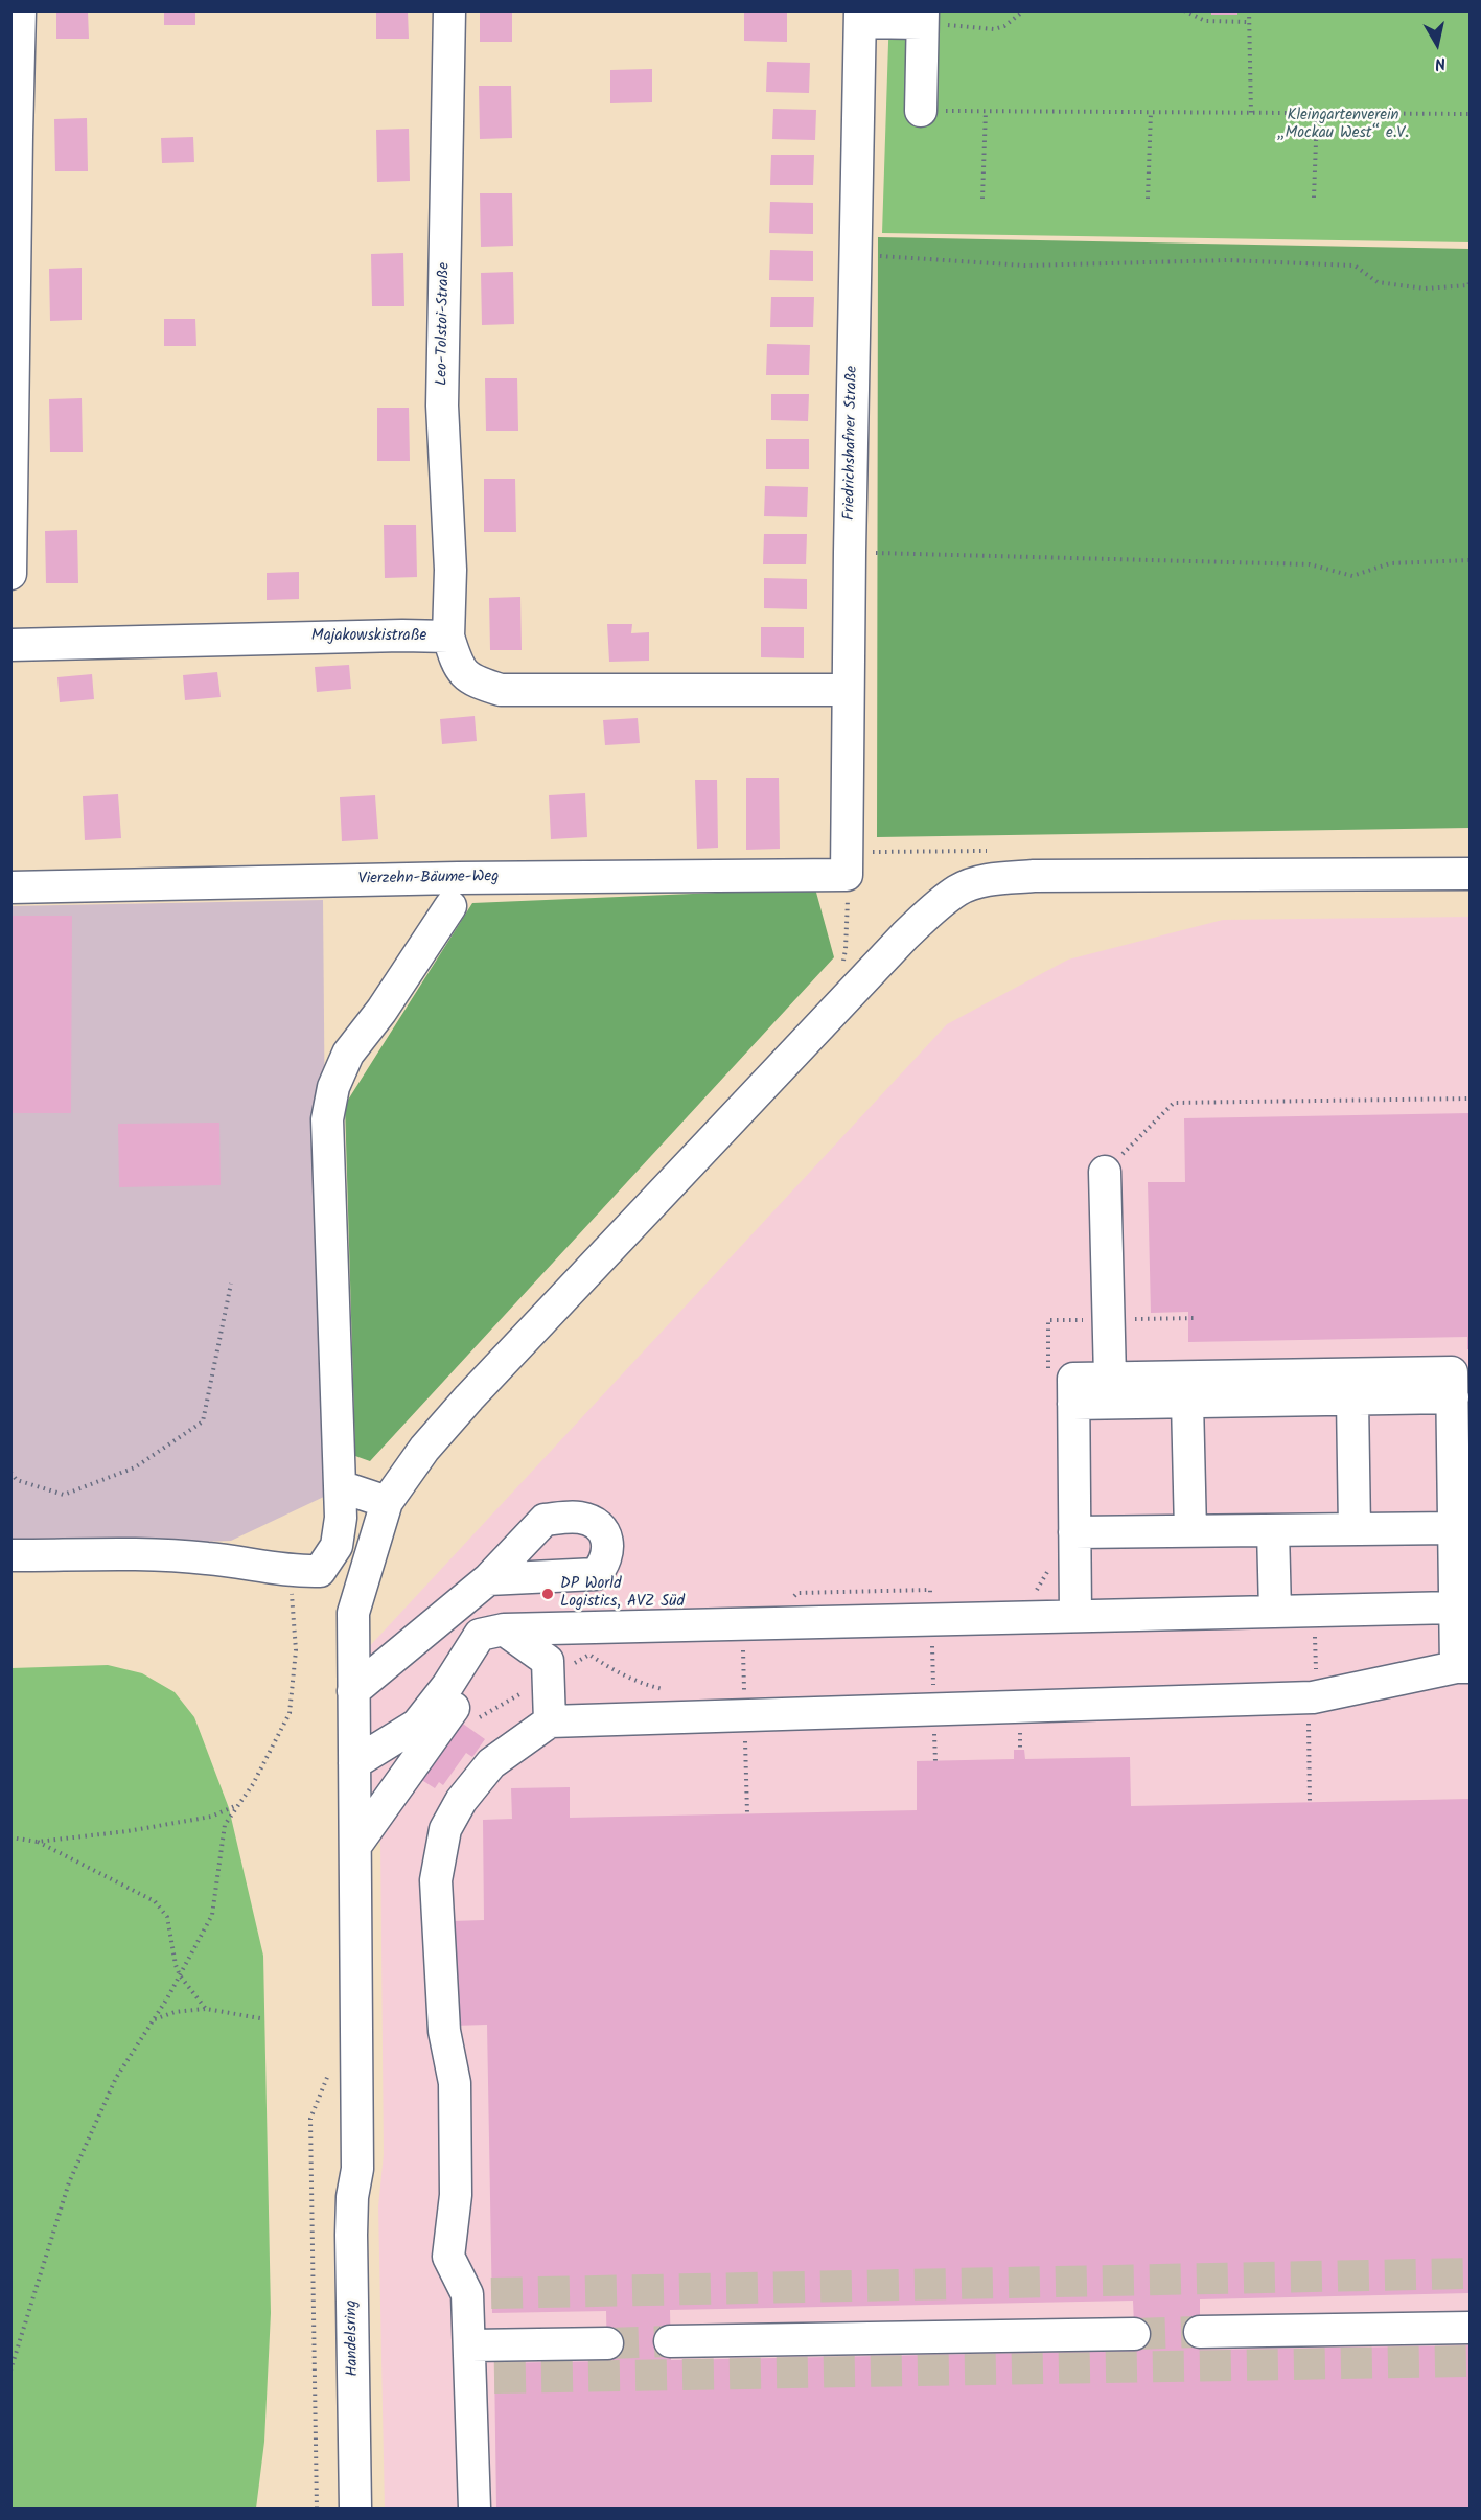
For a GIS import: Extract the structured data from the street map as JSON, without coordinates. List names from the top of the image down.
{
  "streets": {
    "street": [
      "Leo-Tolstoi-Straße",
      "Friedrichshafner Straße",
      "Majakowskistraße",
      "Vierzehn-Bäume-Weg",
      "Handelsring"
    ]
  },
  "crossings": [
    ["Leo-Tolstoi-Straße", "Majakowskistraße"],
    ["Friedrichshafner Straße", "Majakowskistraße"],
    ["Friedrichshafner Straße", "Vierzehn-Bäume-Weg"]
  ],
  "parks": ["Kleingartenverein „Mockau West“ e.V."],
  "places": ["DP World Logistics, AVZ Süd"],
  "north": "bottom"
}
